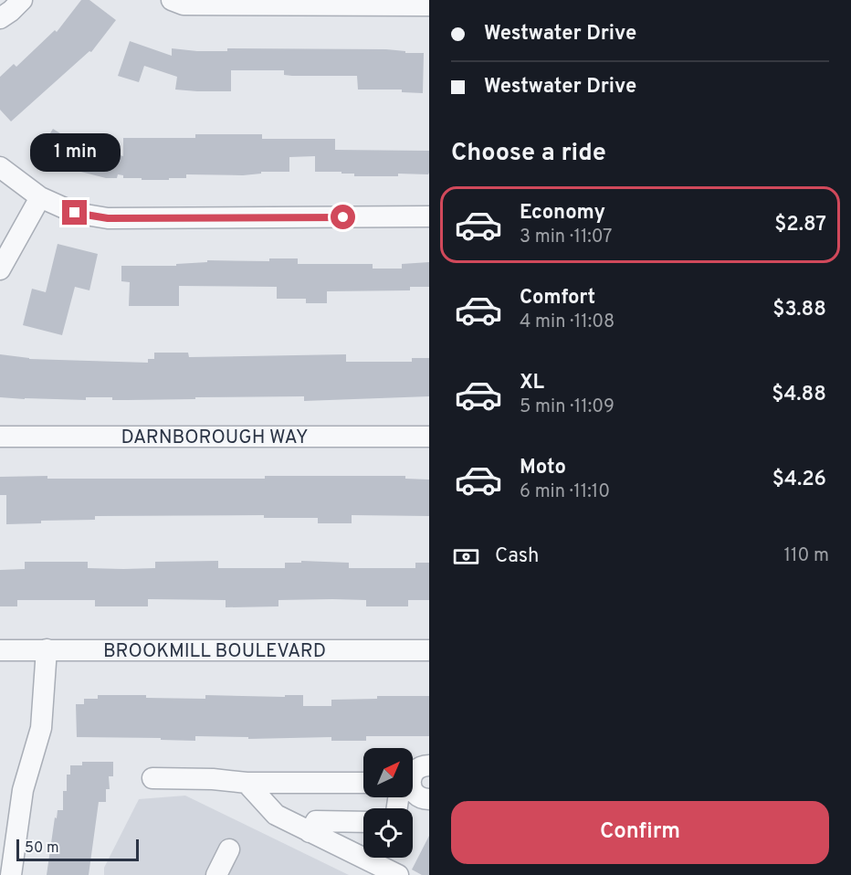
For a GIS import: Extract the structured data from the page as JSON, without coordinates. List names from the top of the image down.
{
  "streets": {
    "street": ["DARNBOROUGH WAY", "BROOKMILL BOULEVARD"]
  },
  "scale_bar": "50 m",
  "north": "top right",
  "page": {
    "banner": ["Westwater Drive", "Westwater Drive"],
    "heading": "Choose a ride",
    "bubble": "1 min",
    "list": [
      {
        "name": "Economy",
        "note": "3 min · 11:07",
        "value": "$2.87"
      },
      {
        "name": "Comfort",
        "note": "4 min · 11:08",
        "value": "$3.88"
      },
      {
        "name": "XL",
        "note": "5 min · 11:09",
        "value": "$4.88"
      },
      {
        "name": "Moto",
        "note": "6 min · 11:10",
        "value": "$4.26"
      }
    ],
    "pay": ["Cash", "110 m"],
    "buttons": "Confirm",
    "scale": "50 m"
  }
}
